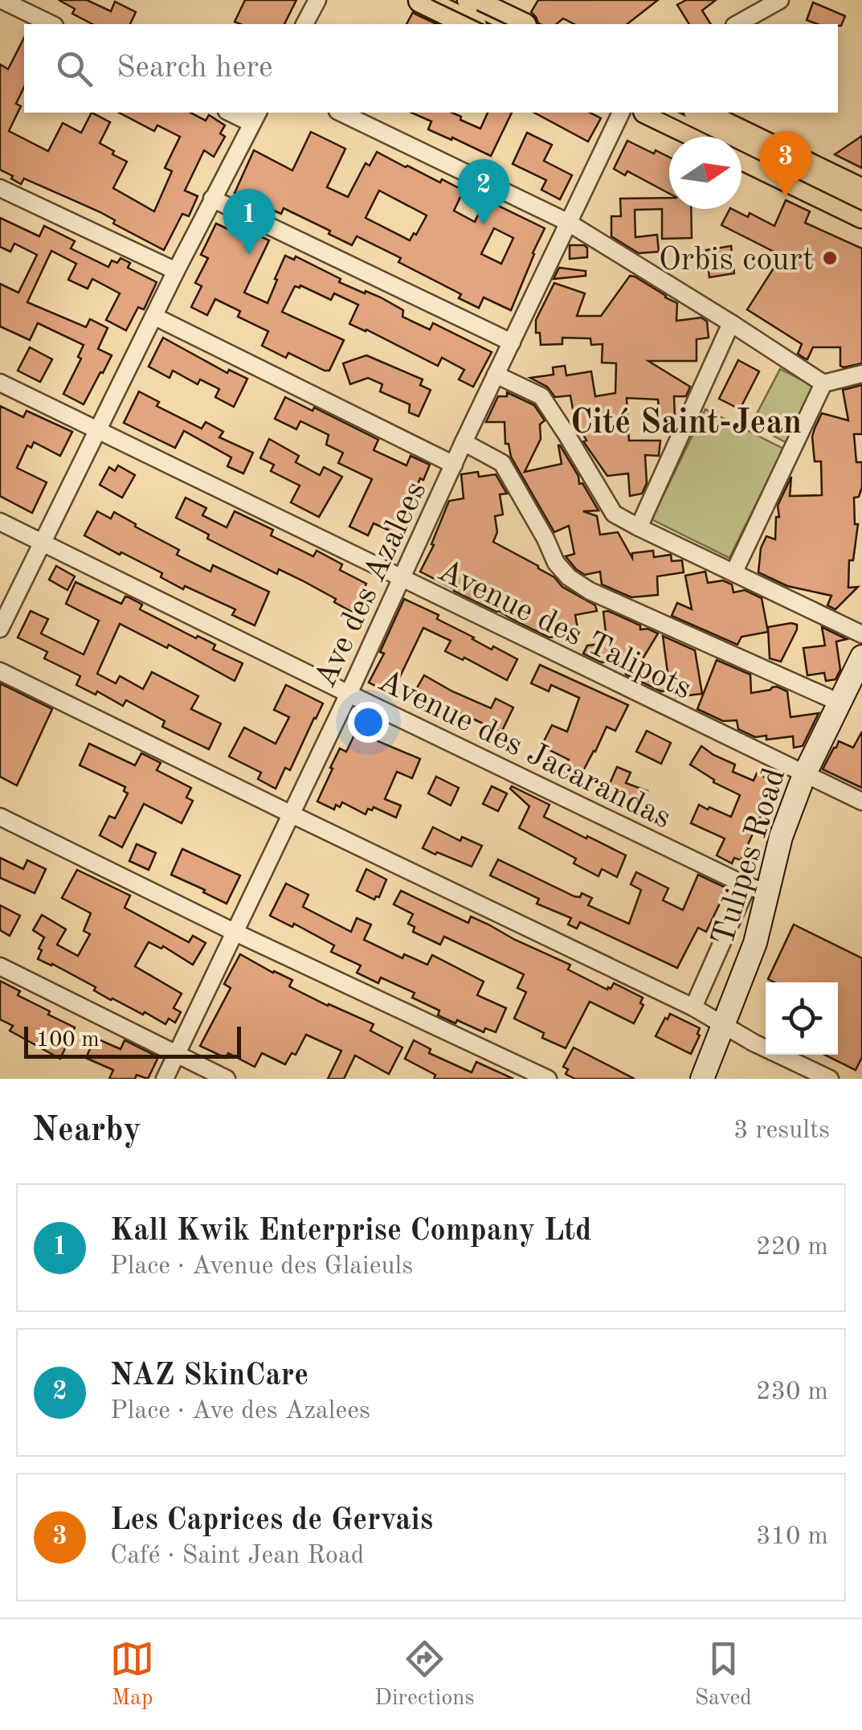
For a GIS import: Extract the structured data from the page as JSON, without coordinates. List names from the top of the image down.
{
  "streets": {
    "main road": ["Tulipes Road"],
    "street": ["Ave des Azalees", "Avenue des Talipots", "Avenue des Jacarandas"]
  },
  "crossings": [
    ["Ave des Azalees", "Avenue des Talipots"],
    ["Ave des Azalees", "Avenue des Jacarandas"],
    ["Avenue des Talipots", "Tulipes Road"],
    ["Avenue des Jacarandas", "Tulipes Road"]
  ],
  "districts": ["Cité Saint-Jean"],
  "places": ["Orbis court"],
  "scale_bar": "100 m",
  "north": "right",
  "page": {
    "search": "Search here",
    "pins": ["3", "2", "1"],
    "scale": "100 m",
    "heading": ["Nearby", "3 results"],
    "list": [
      {
        "mark": "1",
        "name": "Kall Kwik Enterprise Company Ltd",
        "note": "Place · Avenue des Glaieuls",
        "value": "220 m"
      },
      {
        "mark": "2",
        "name": "NAZ SkinCare",
        "note": "Place · Ave des Azalees",
        "value": "230 m"
      },
      {
        "mark": "3",
        "name": "Les Caprices de Gervais",
        "note": "Café · Saint Jean Road",
        "value": "310 m"
      }
    ],
    "nav": ["Map", "Directions", "Saved"]
  }
}
